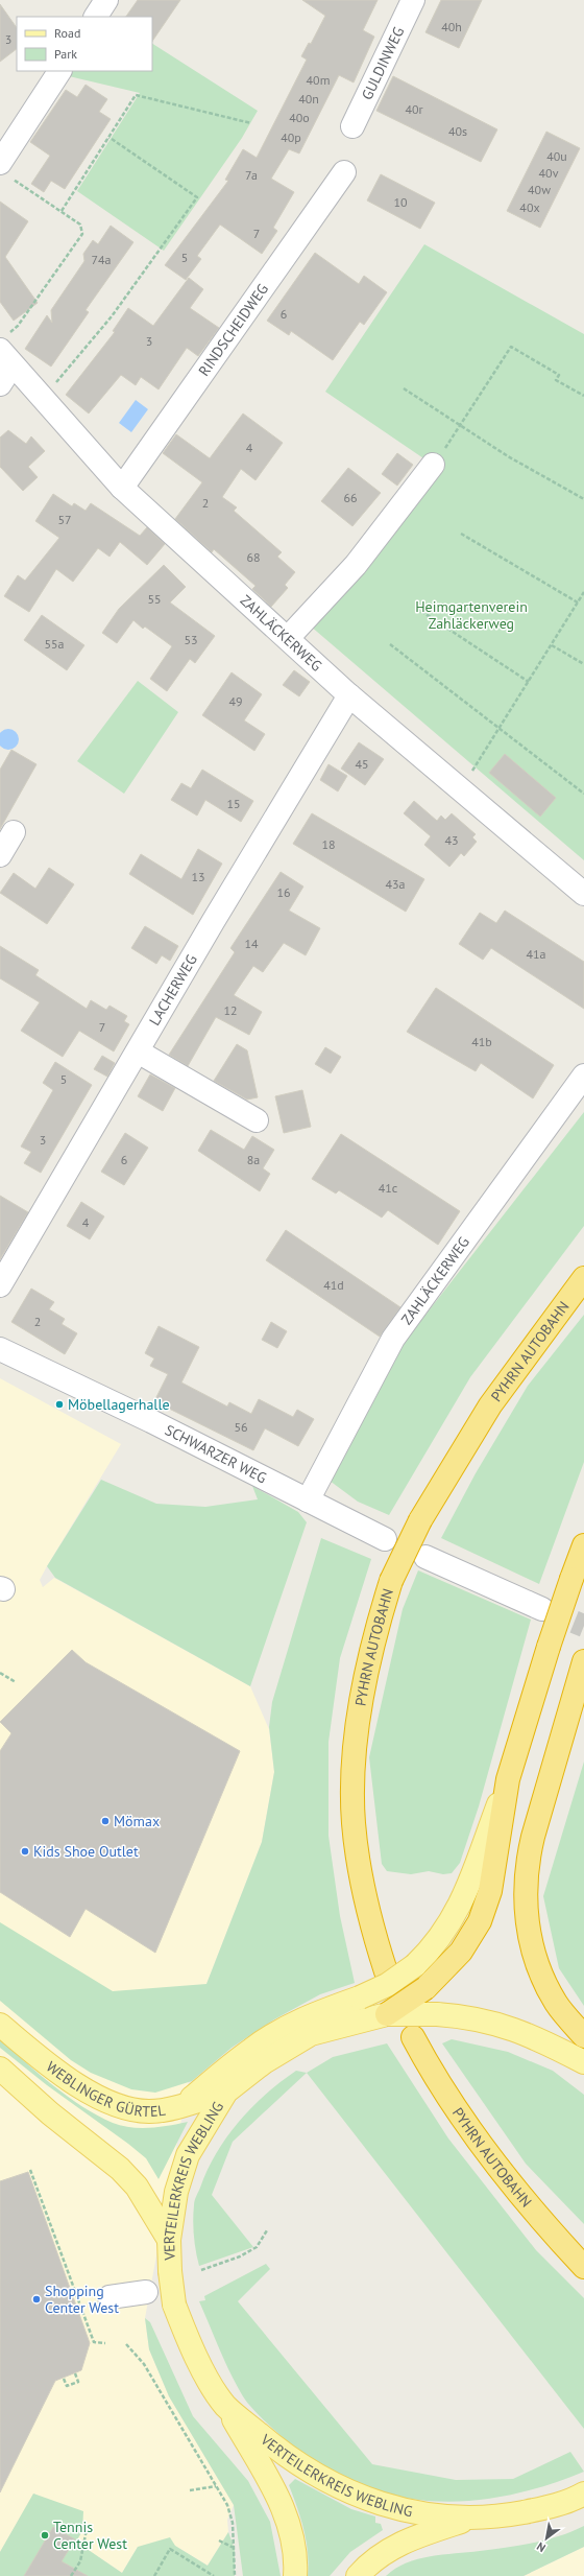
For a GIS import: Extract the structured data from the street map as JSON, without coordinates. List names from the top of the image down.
{
  "streets": {
    "highway": ["PYHRN AUTOBAHN"],
    "main road": ["WEBLINGER GÜRTEL", "VERTEILERKREIS WEBLING"],
    "street": [
      "GULDINWEG",
      "RINDSCHEIDWEG",
      "ZAHLÄCKERWEG",
      "LACHERWEG",
      "SCHWARZER WEG"
    ]
  },
  "crossings": [
    ["RINDSCHEIDWEG", "ZAHLÄCKERWEG"],
    ["ZAHLÄCKERWEG", "LACHERWEG"],
    ["ZAHLÄCKERWEG", "SCHWARZER WEG"],
    ["WEBLINGER GÜRTEL", "VERTEILERKREIS WEBLING"]
  ],
  "parks": ["Heimgartenverein Zahläckerweg"],
  "places": [
    "Möbellagerhalle",
    "Mömax",
    "Kids Shoe Outlet",
    "Shopping Center West",
    "Tennis Center West"
  ],
  "house_numbers": [
    "40h",
    "3",
    "40m",
    "40n",
    "40r",
    "40o",
    "40s",
    "40p",
    "40u",
    "40v",
    "7a",
    "40w",
    "10",
    "40x",
    "7",
    "5",
    "74a",
    "6",
    "3",
    "4",
    "66",
    "2",
    "57",
    "68",
    "55",
    "53",
    "55a",
    "49",
    "45",
    "15",
    "43",
    "18",
    "13",
    "43a",
    "16",
    "14",
    "41a",
    "12",
    "7",
    "41b",
    "5",
    "3",
    "6",
    "8a",
    "41c",
    "4",
    "41d",
    "2",
    "56"
  ],
  "legend": ["Road", "Park"],
  "north": "bottom left"
}
